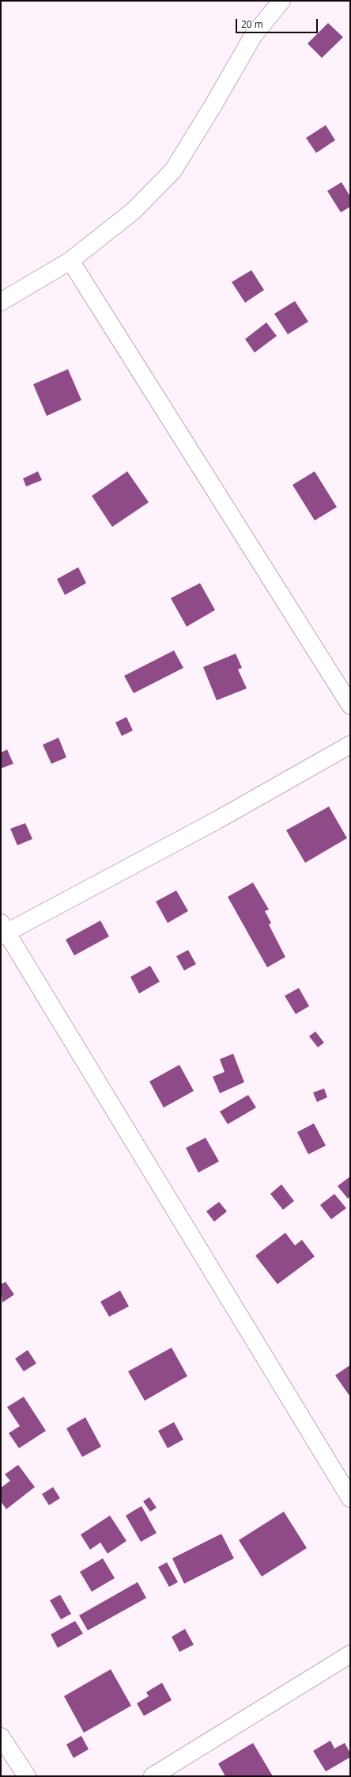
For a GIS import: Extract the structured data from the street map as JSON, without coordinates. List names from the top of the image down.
{
  "scale_bar": "20 m"
}
